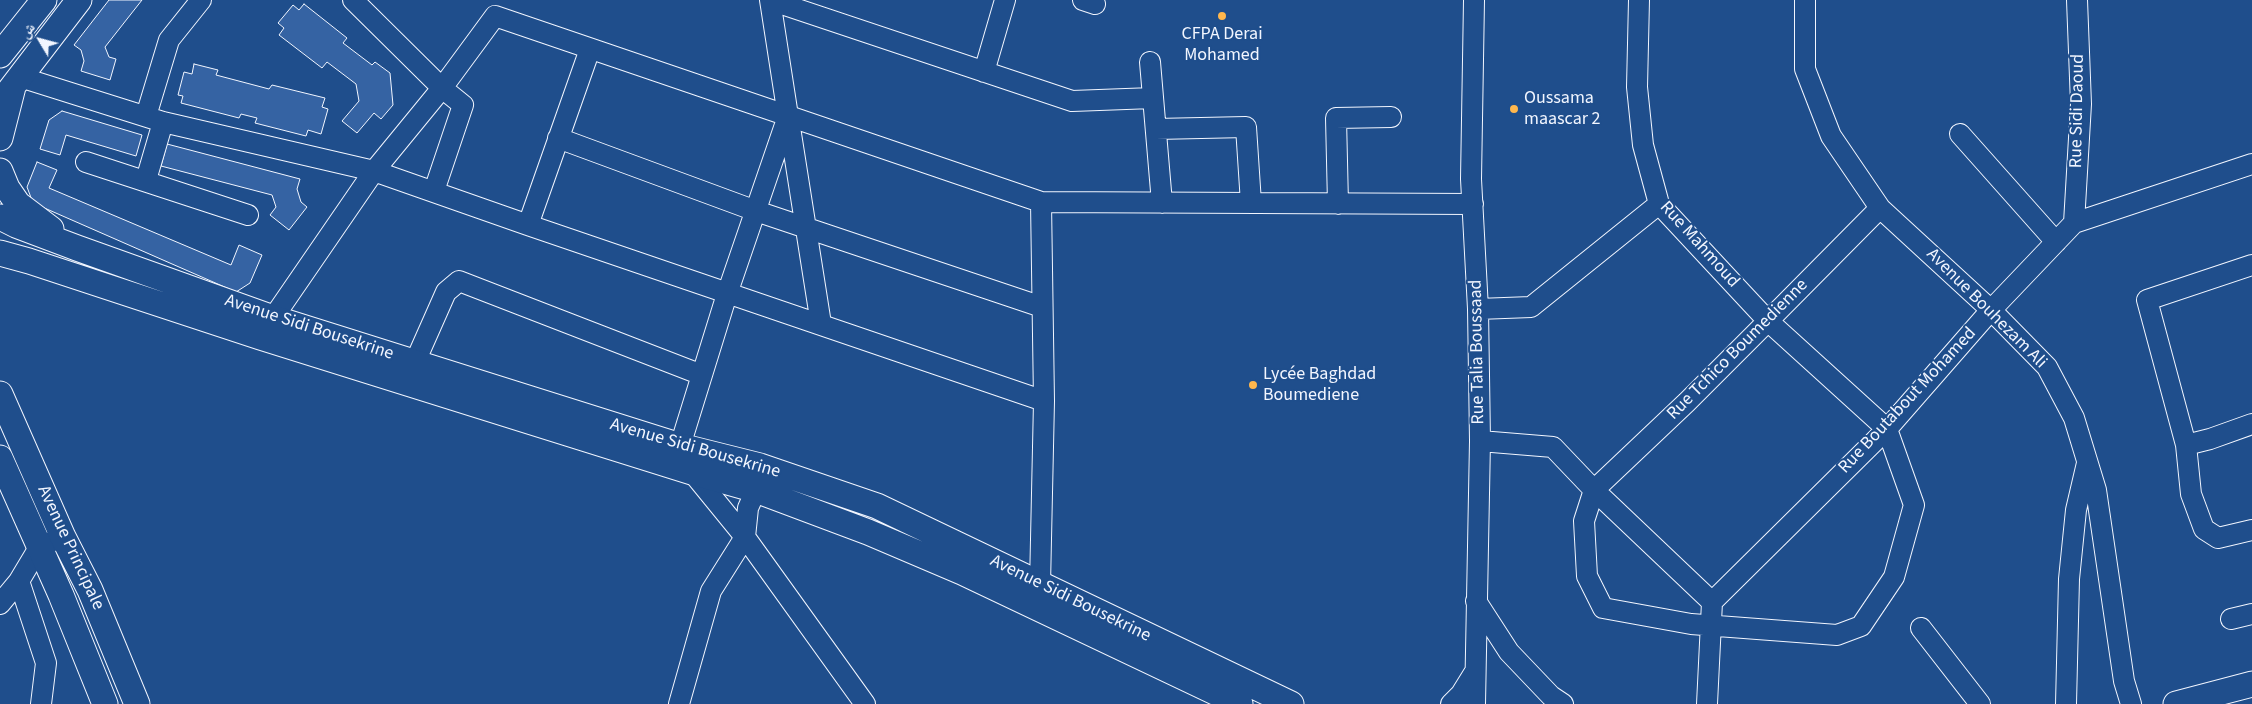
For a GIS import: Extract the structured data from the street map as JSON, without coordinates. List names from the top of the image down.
{
  "streets": {
    "main road": ["Avenue Sidi Bousekrine", "Avenue Principale"],
    "street": [
      "Rue Sidi Daoud",
      "Rue Mahmoud",
      "Avenue Bouhezam Ali",
      "Rue Tchico Boumedienne",
      "Rue Talia Boussaad",
      "Rue Boutabout Mohamed"
    ]
  },
  "crossings": [
    ["Rue Sidi Daoud", "Rue Boutabout Mohamed"],
    ["Rue Mahmoud", "Rue Tchico Boumedienne"],
    ["Rue Mahmoud", "Rue Boutabout Mohamed"],
    ["Avenue Bouhezam Ali", "Rue Tchico Boumedienne"],
    ["Avenue Bouhezam Ali", "Rue Boutabout Mohamed"]
  ],
  "places": ["CFPA Derai Mohamed", "Oussama maascar 2", "Lycée Baghdad Boumediene"],
  "north": "top left"
}
